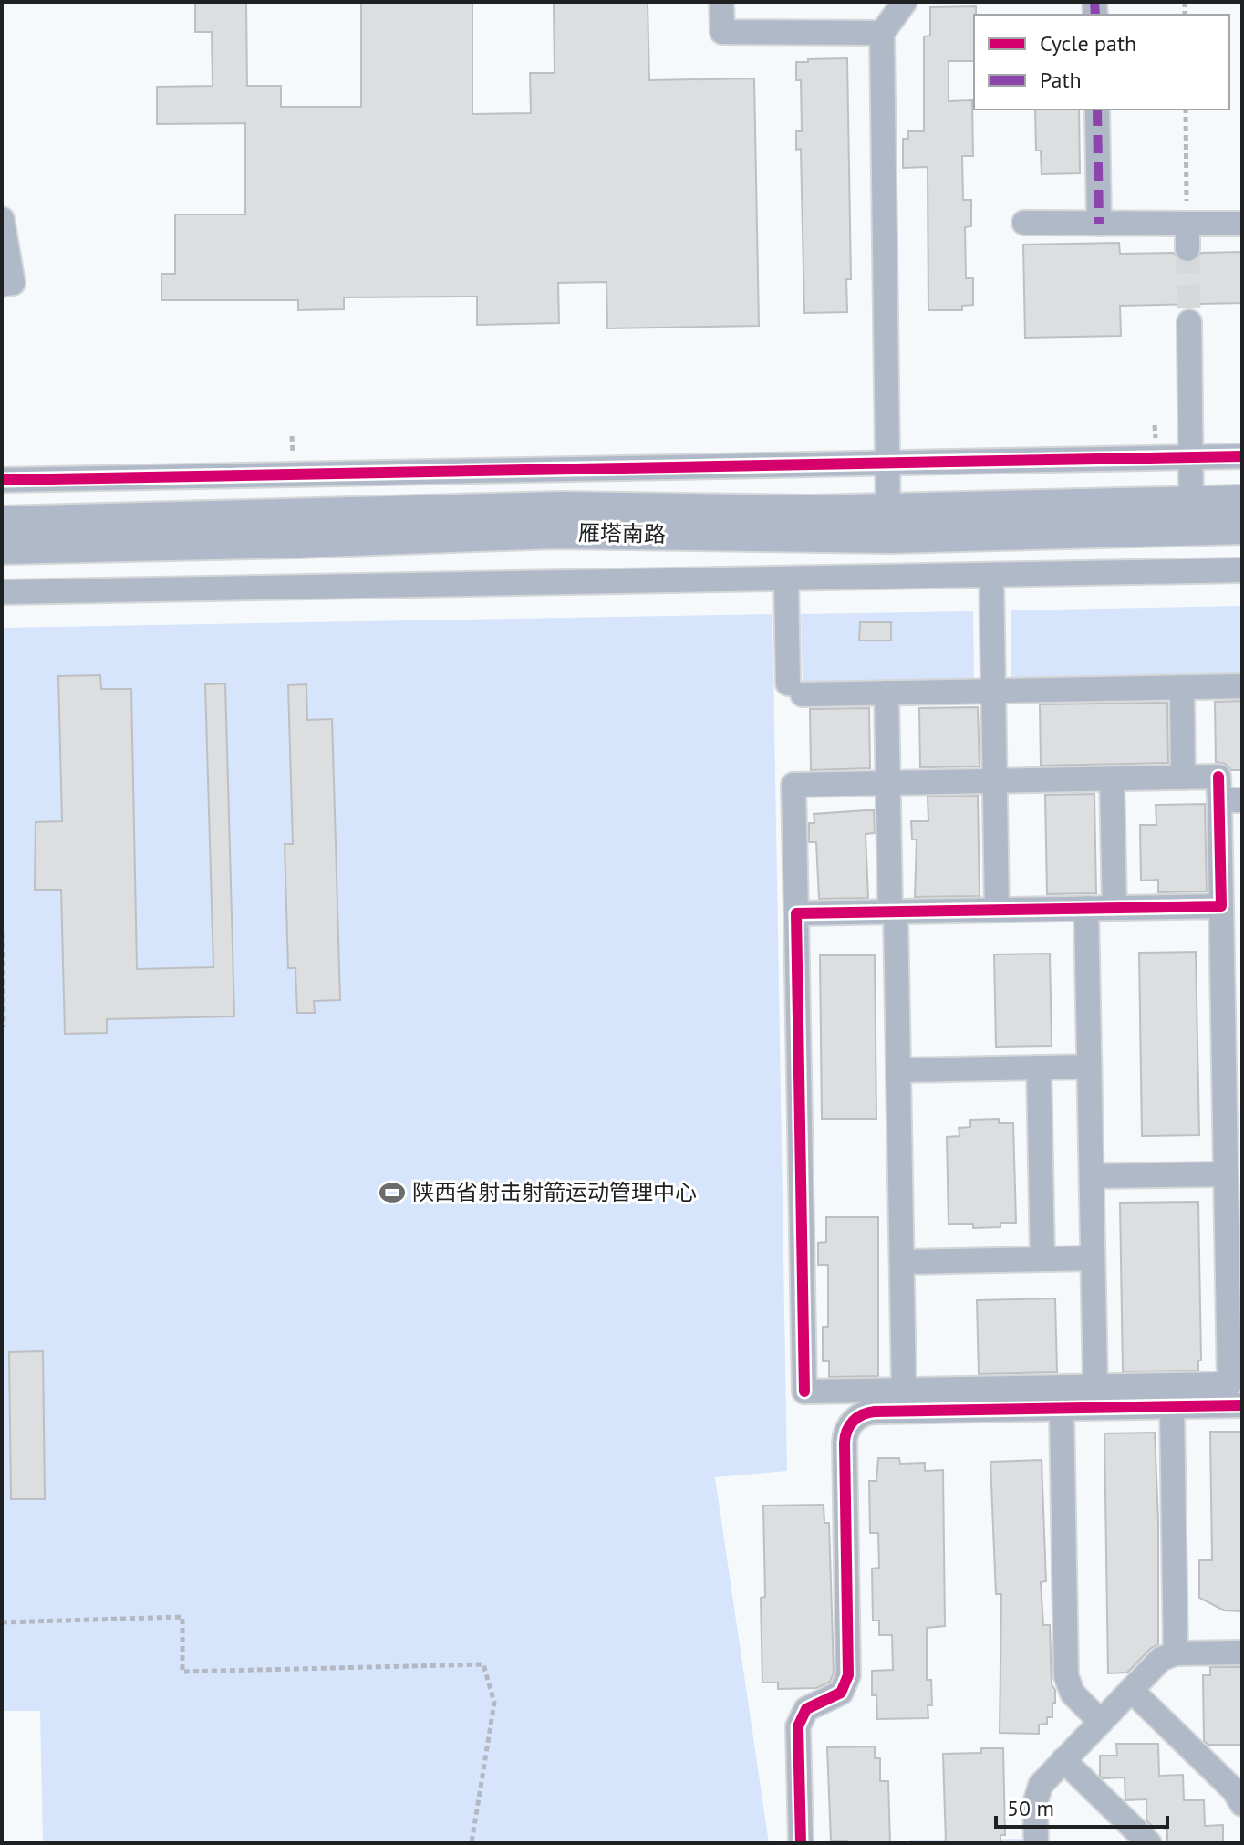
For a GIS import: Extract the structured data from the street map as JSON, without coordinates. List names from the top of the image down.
{
  "streets": {
    "main road": ["雁塔南路"]
  },
  "places": {
    "sports": ["陕西省射击射箭运动管理中心"]
  },
  "legend": ["Cycle path", "Path"],
  "scale_bar": "50 m"
}
